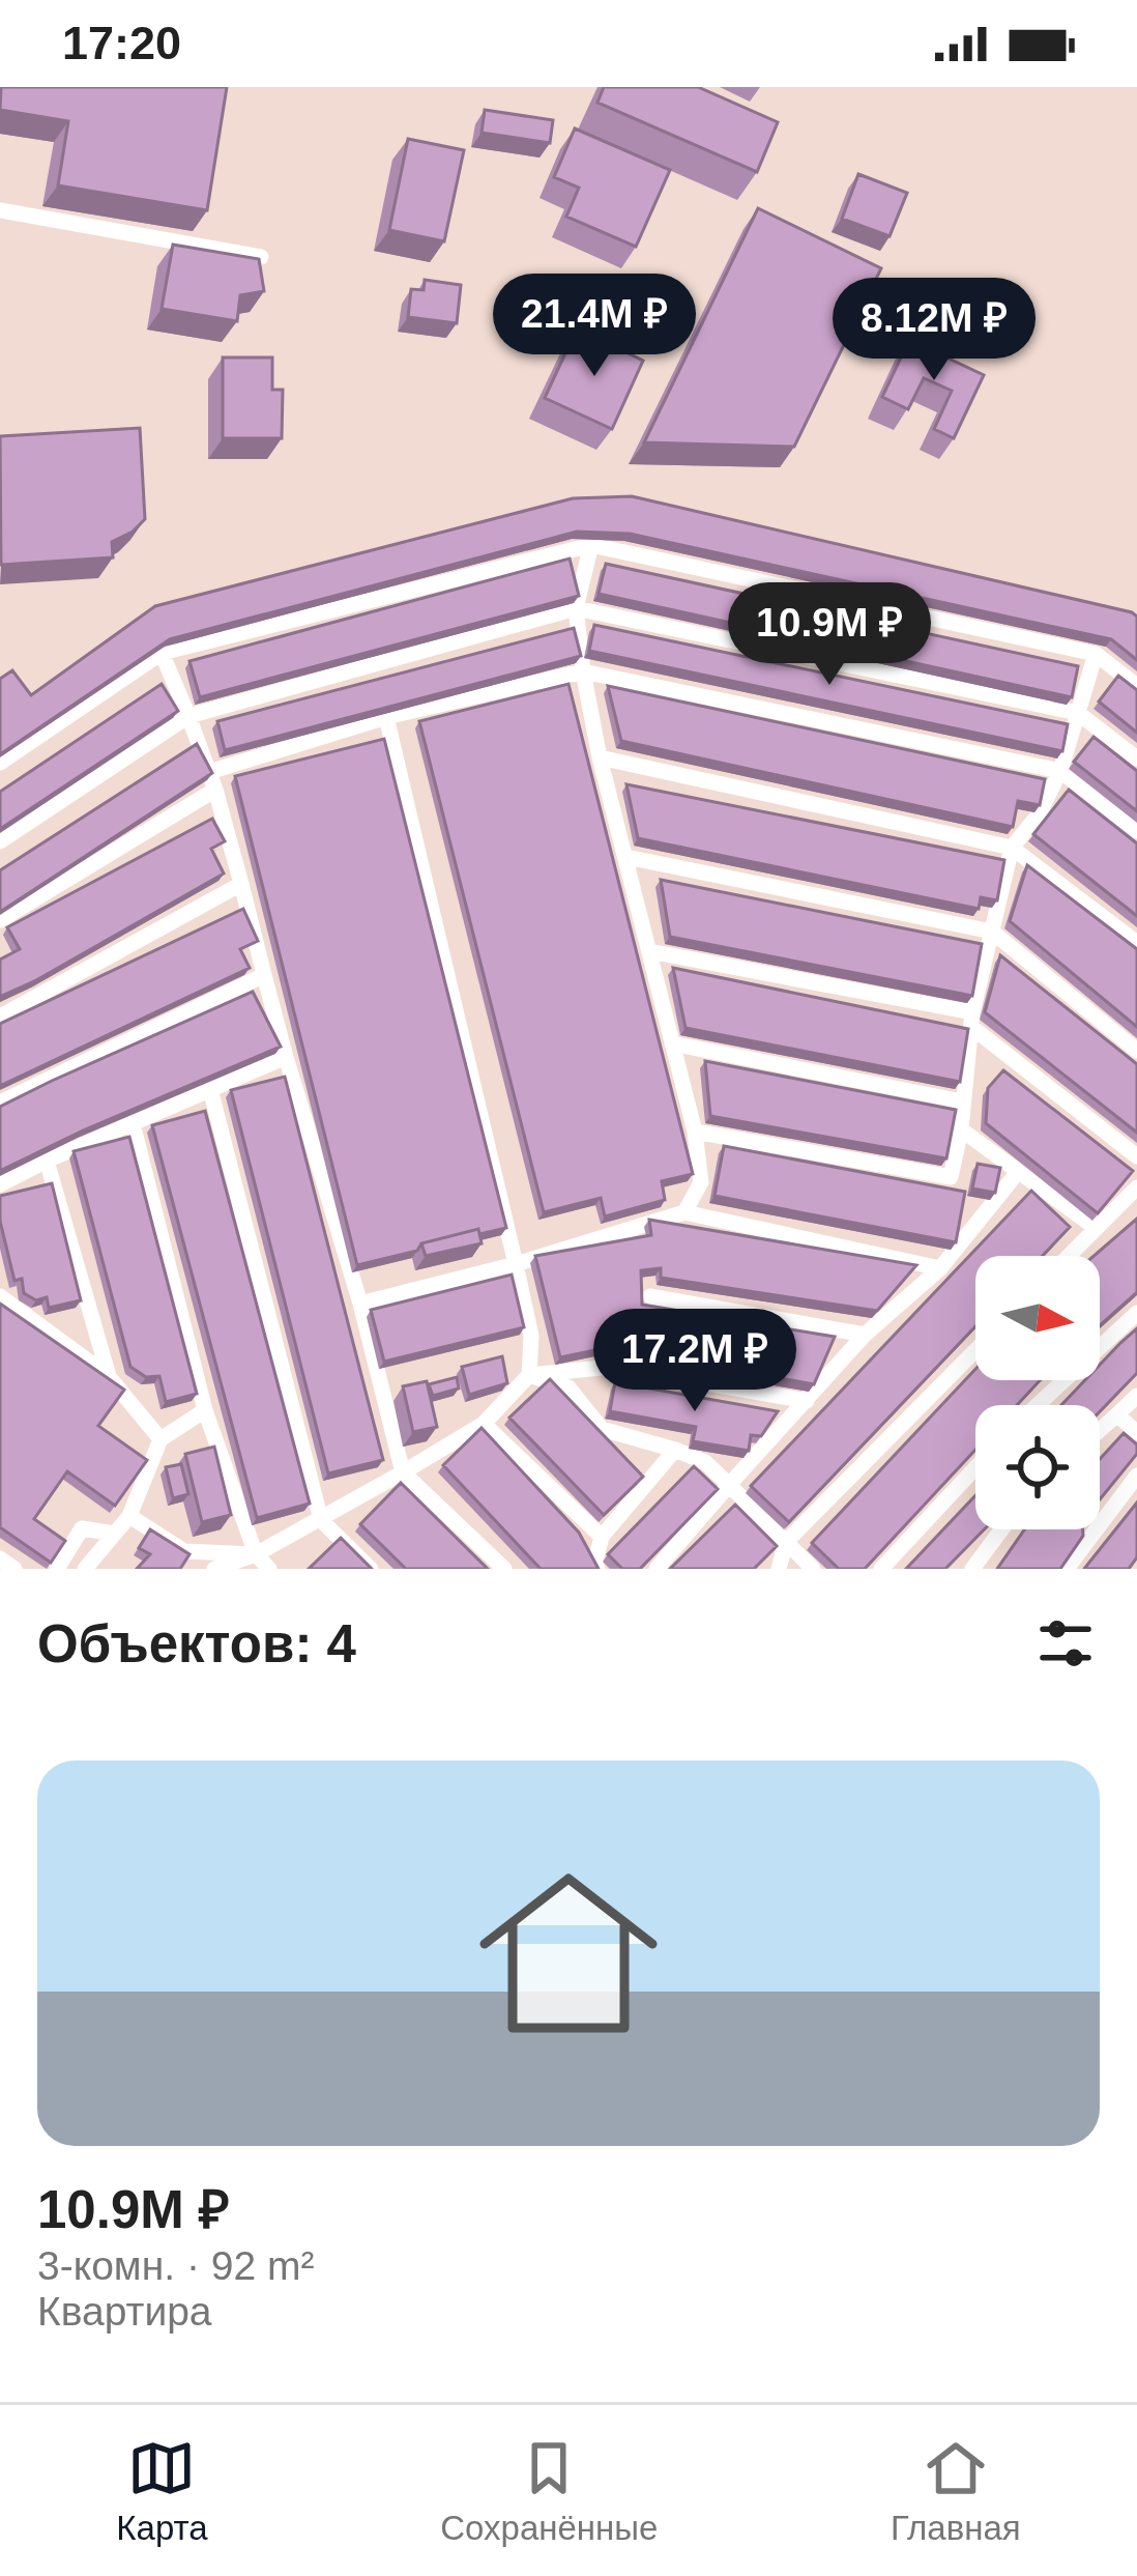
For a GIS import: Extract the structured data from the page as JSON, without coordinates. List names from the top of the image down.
{
  "north": "right",
  "page": {
    "status": "17:20",
    "price": [
      "21.4M ₽",
      "8.12M ₽",
      "10.9M ₽",
      "17.2M ₽"
    ],
    "heading": "Объектов: 4",
    "list": [
      {
        "name": "10.9M ₽",
        "note": "3-комн. · 92 m² · Квартира"
      }
    ],
    "tabs": ["Карта", "Сохранённые", "Главная"]
  }
}
